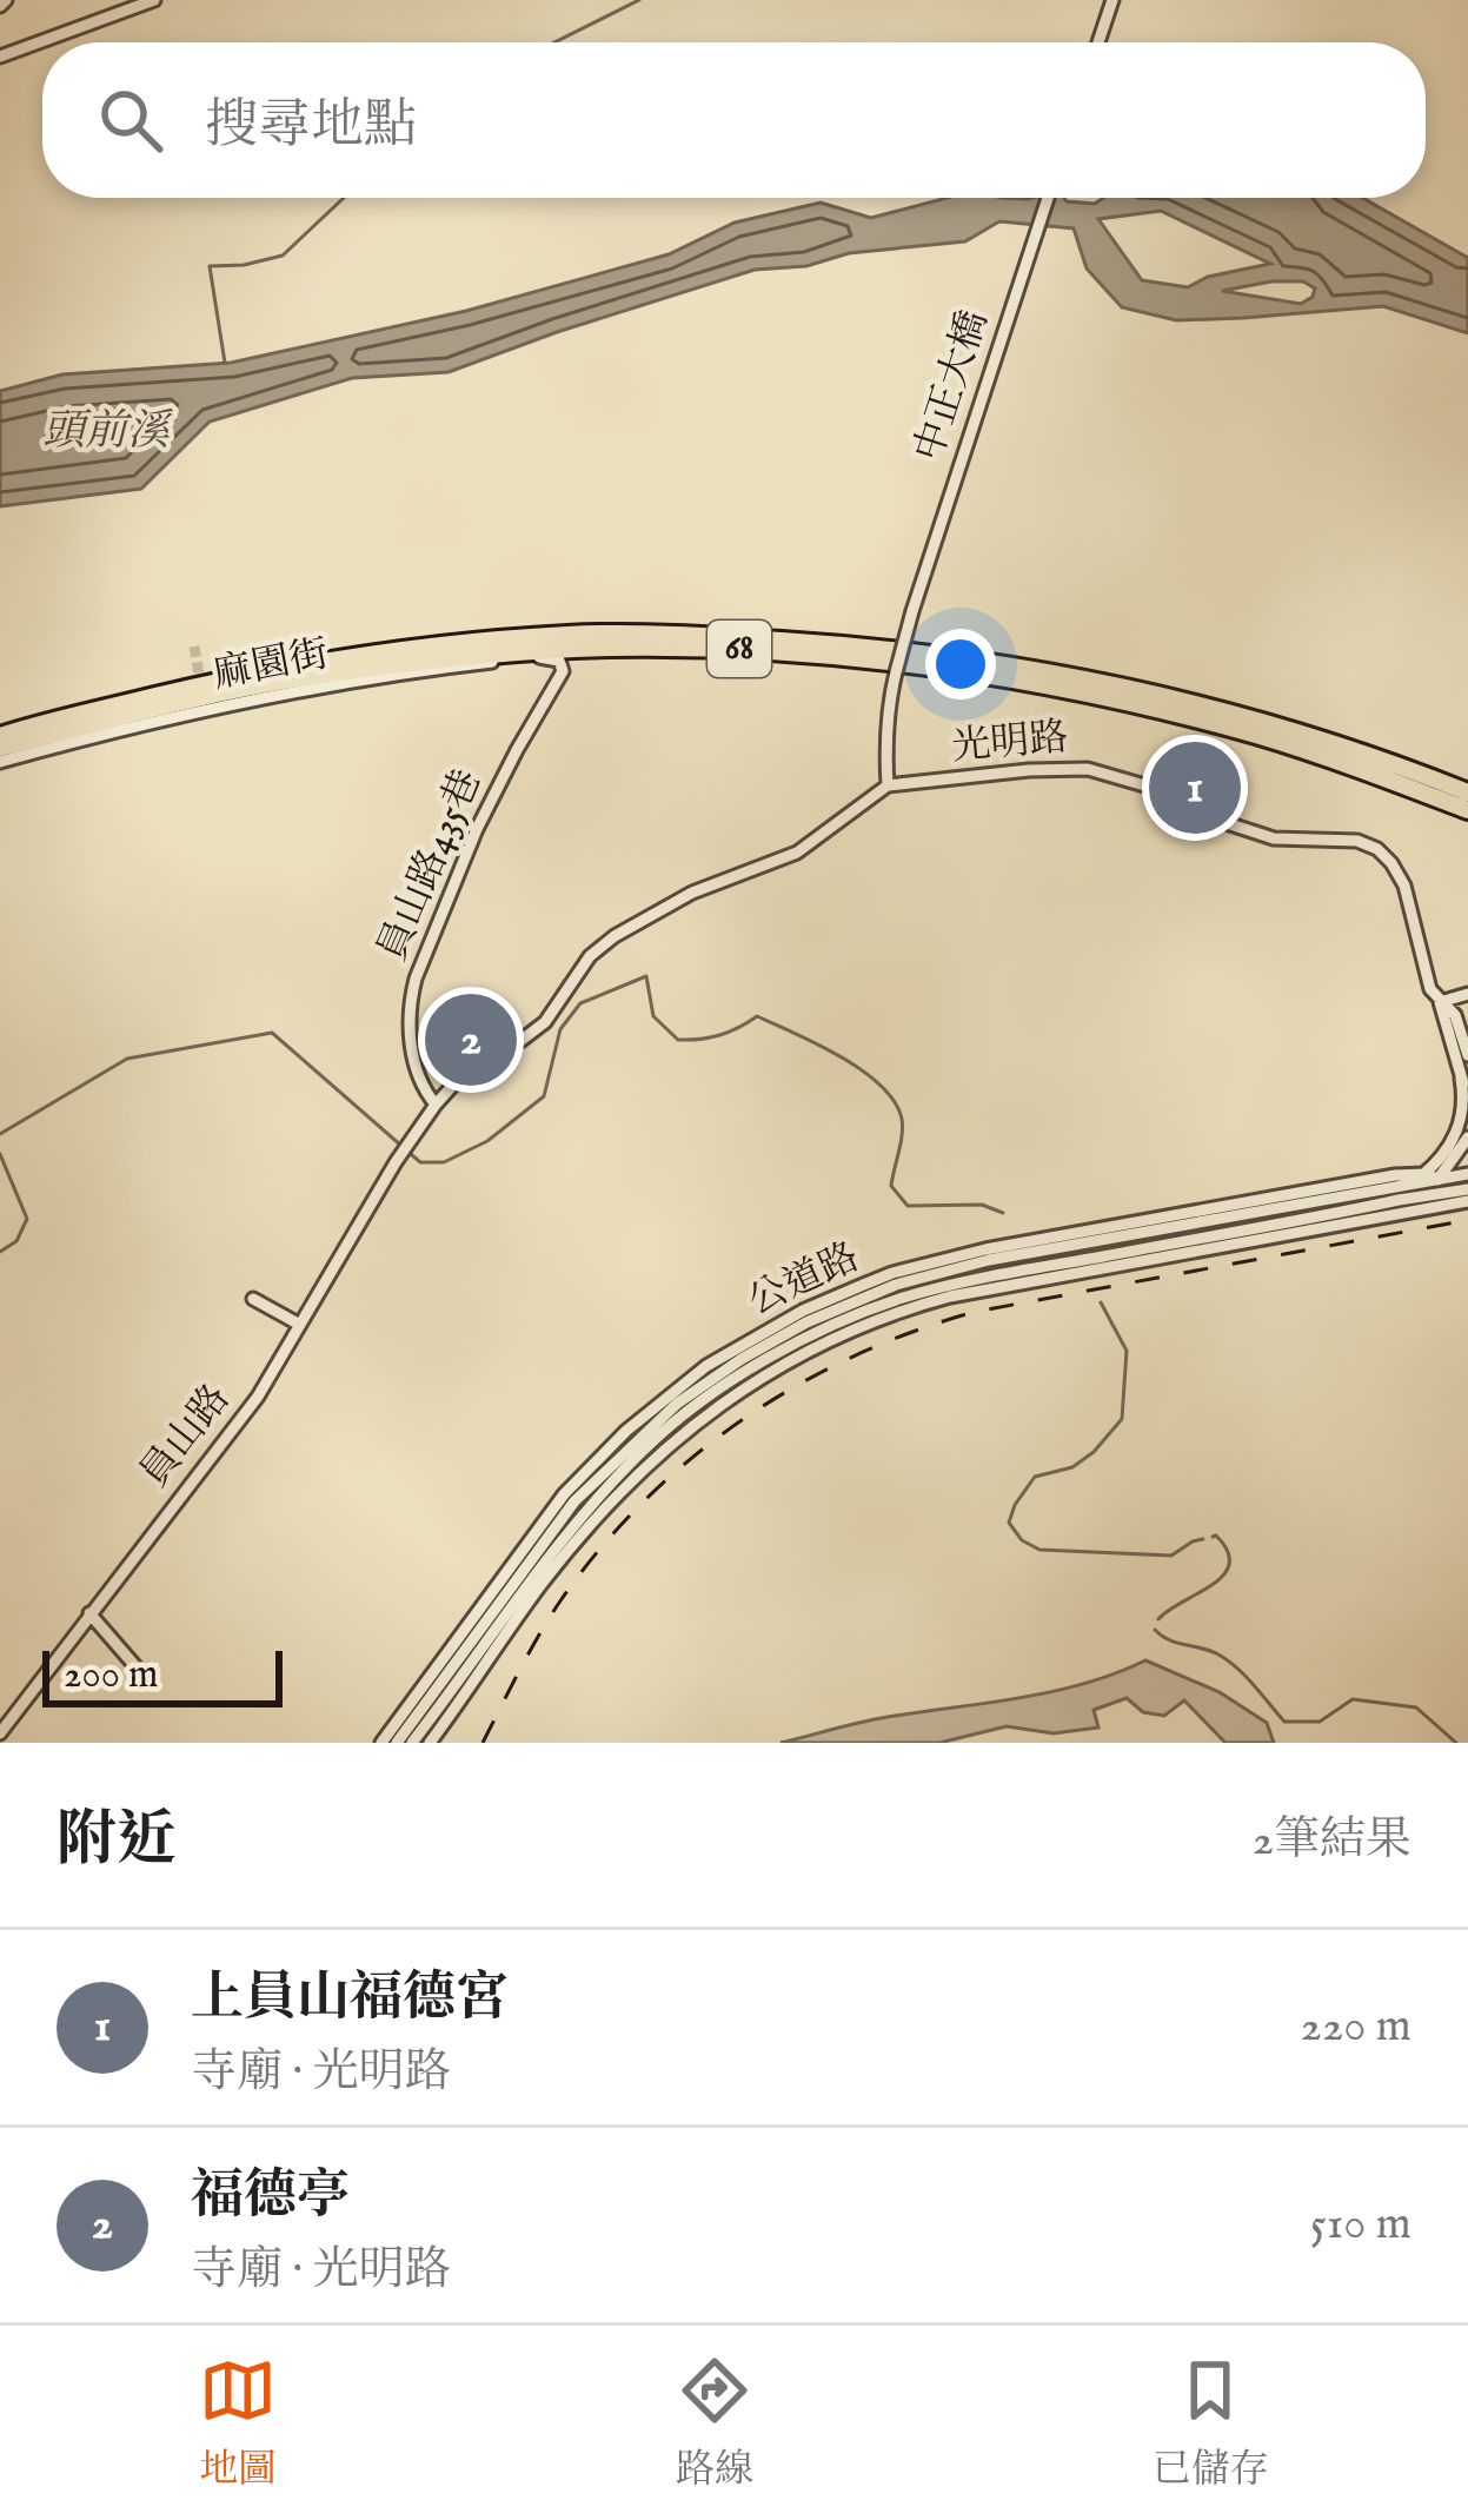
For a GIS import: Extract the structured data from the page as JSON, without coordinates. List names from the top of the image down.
{
  "streets": {
    "highway": ["68"],
    "street": [
      "中正大橋",
      "麻園街",
      "光明路",
      "員山路435巷",
      "公道路",
      "員山路"
    ]
  },
  "crossings": [
    ["中正大橋", "光明路"],
    ["麻園街", "員山路435巷"],
    ["光明路", "公道路"],
    ["員山路435巷", "員山路"]
  ],
  "water": ["頭前溪"],
  "scale_bar": "200 m",
  "page": {
    "search": "搜尋地點",
    "pins": ["1", "2"],
    "scale": "200 m",
    "heading": ["附近", "2筆結果"],
    "list": [
      {
        "mark": "1",
        "name": "上員山福德宮",
        "note": "寺廟 · 光明路",
        "value": "220 m"
      },
      {
        "mark": "2",
        "name": "福德亭",
        "note": "寺廟 · 光明路",
        "value": "510 m"
      }
    ],
    "nav": ["地圖", "路線", "已儲存"]
  }
}
